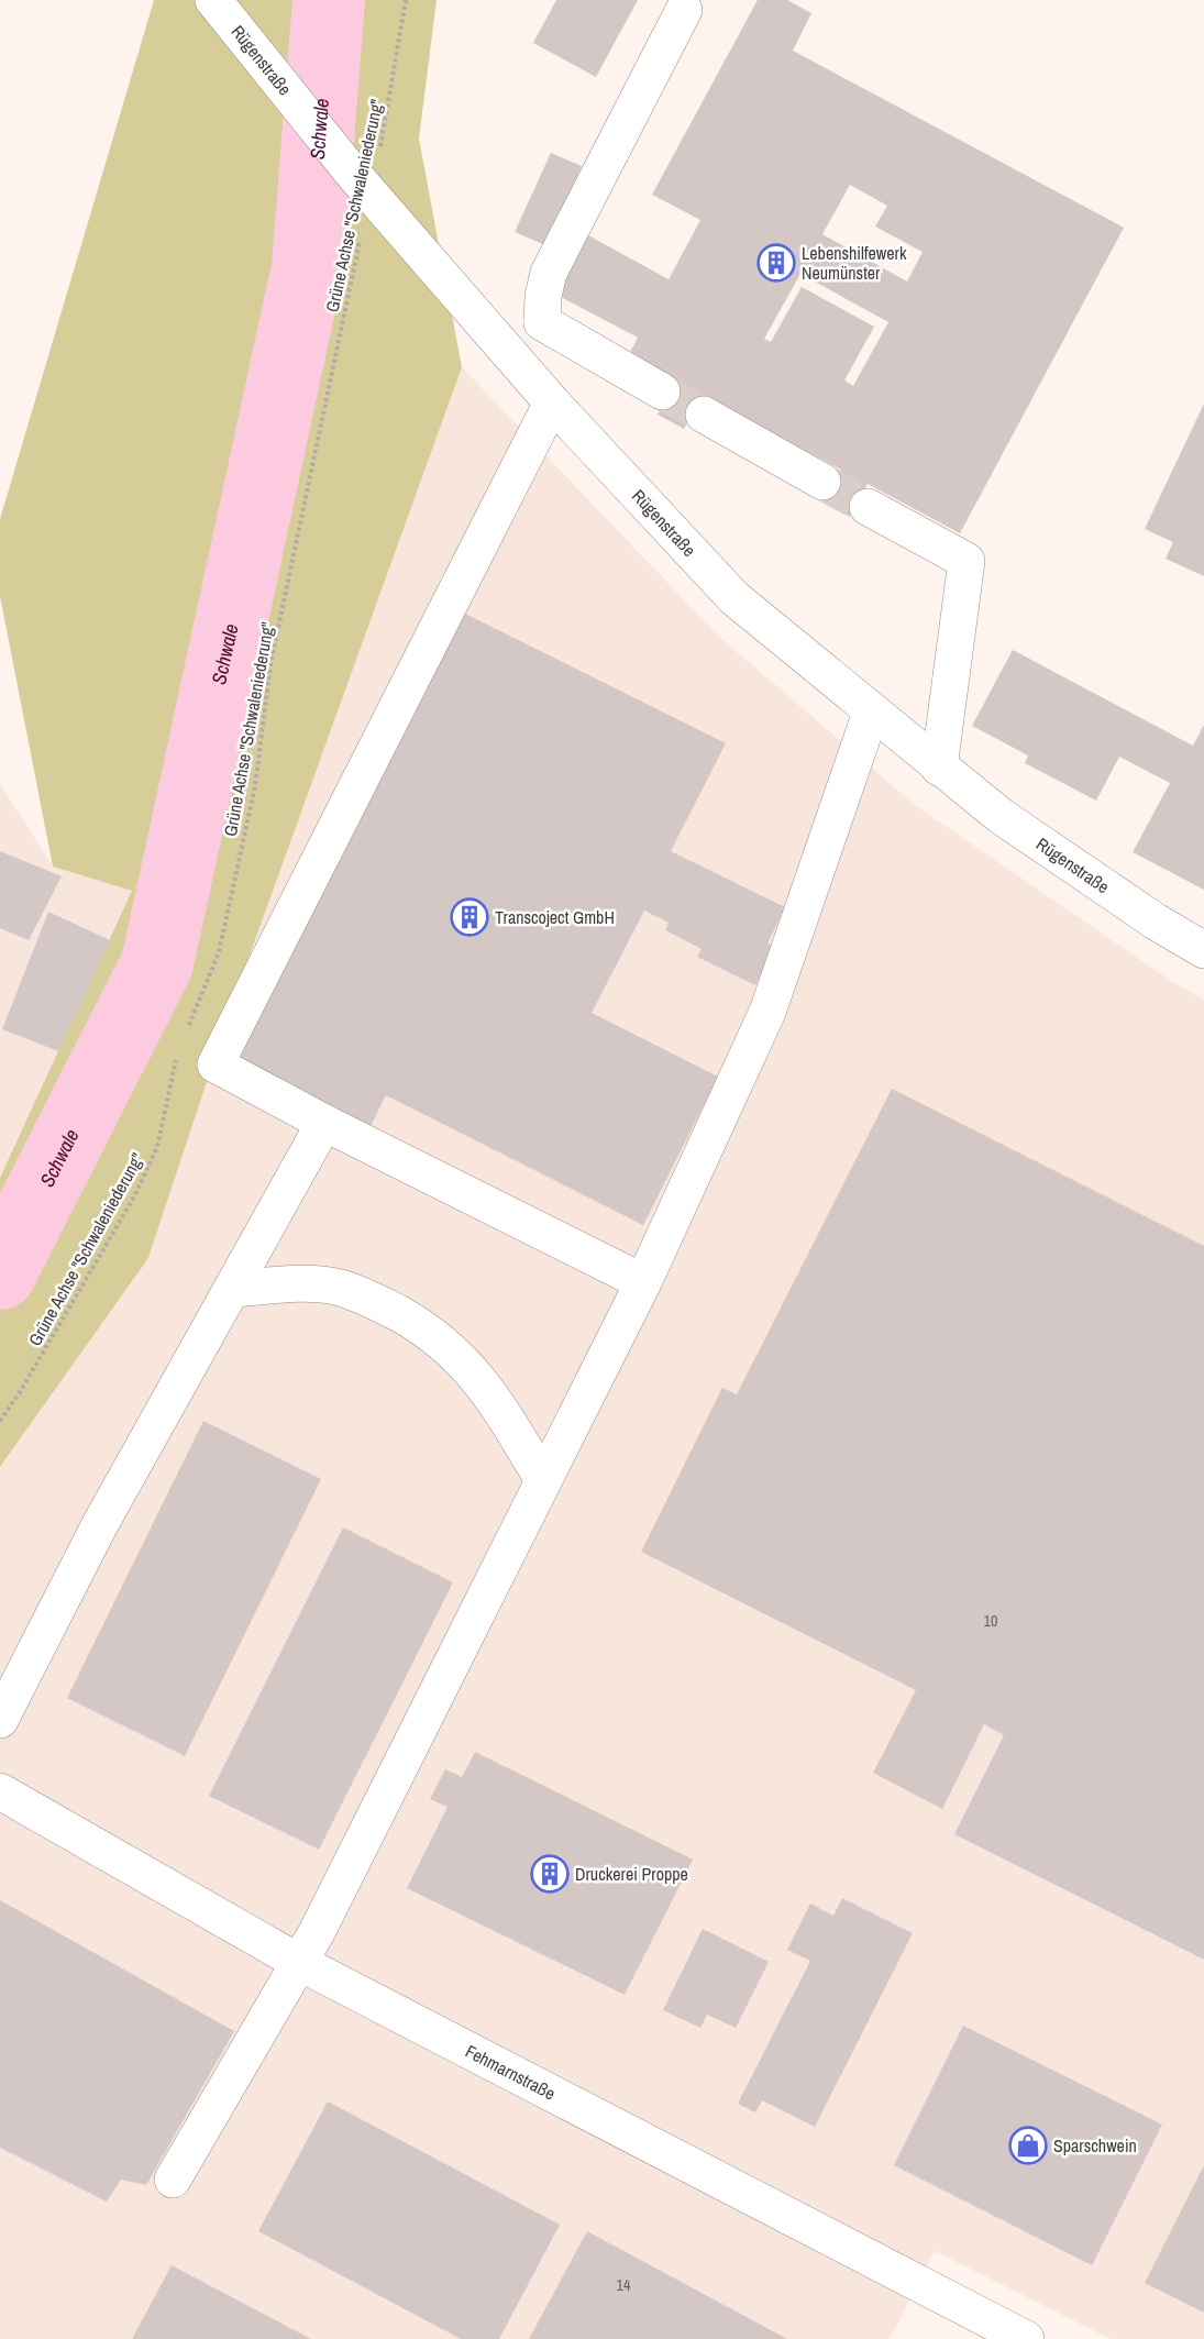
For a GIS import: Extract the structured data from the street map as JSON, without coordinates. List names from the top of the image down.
{
  "streets": {
    "street": ["Rügenstraße", "Fehmarnstraße"],
    "path": ["Grüne Achse \"Schwaleniederung\""]
  },
  "crossings": [
    ["Rügenstraße", "Grüne Achse \"Schwaleniederung\""]
  ],
  "water": ["Schwale"],
  "places": {
    "building": ["Lebenshilfewerk Neumünster", "Transcoject GmbH", "Druckerei Proppe"],
    "shop": ["Sparschwein"]
  },
  "house_numbers": ["10", "14"]
}
